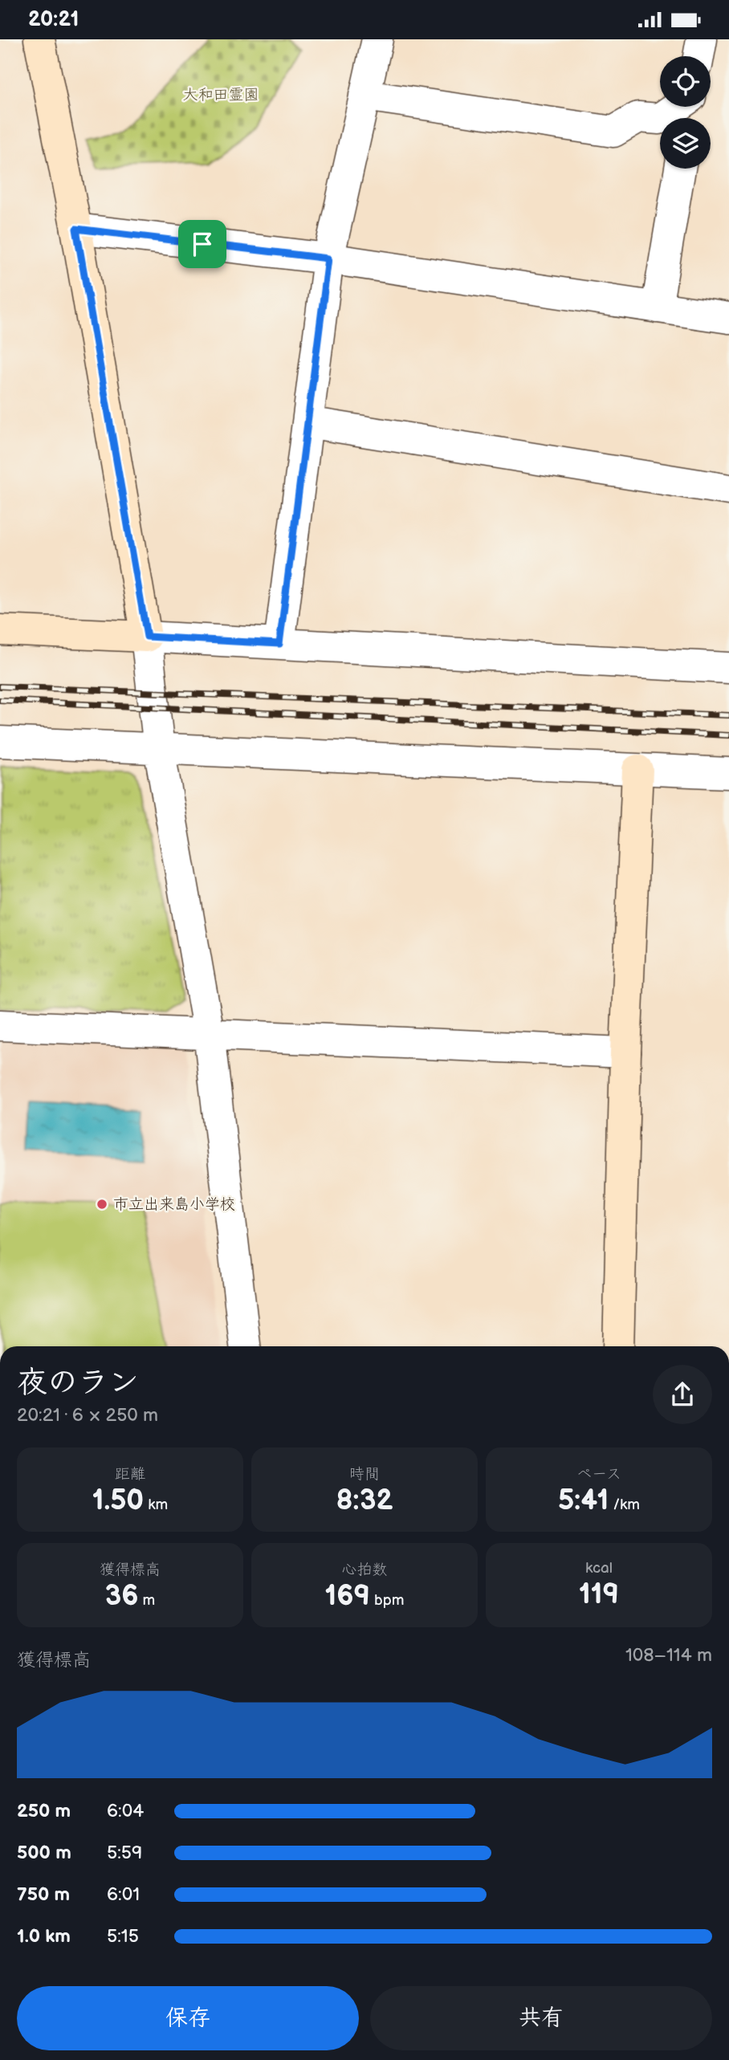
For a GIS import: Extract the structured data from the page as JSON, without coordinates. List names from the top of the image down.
{
  "parks": ["大和田霊園"],
  "places": ["市立出来島小学校"],
  "page": {
    "status": "20:21",
    "heading": ["夜のラン", "20:21 · 6 × 250 m"],
    "stats": [
      ["距離", "1.50 km"],
      ["時間", "8:32"],
      ["ペース", "5:41 /km"],
      ["獲得標高", "36 m"],
      ["心拍数", "169 bpm"],
      ["kcal", "119"]
    ],
    "chart": ["獲得標高", "108–114 m"],
    "list": [
      {
        "name": "250 m",
        "note": "6:04"
      },
      {
        "name": "500 m",
        "note": "5:59"
      },
      {
        "name": "750 m",
        "note": "6:01"
      },
      {
        "name": "1.0 km",
        "note": "5:15"
      }
    ],
    "buttons": ["保存", "共有"]
  }
}
